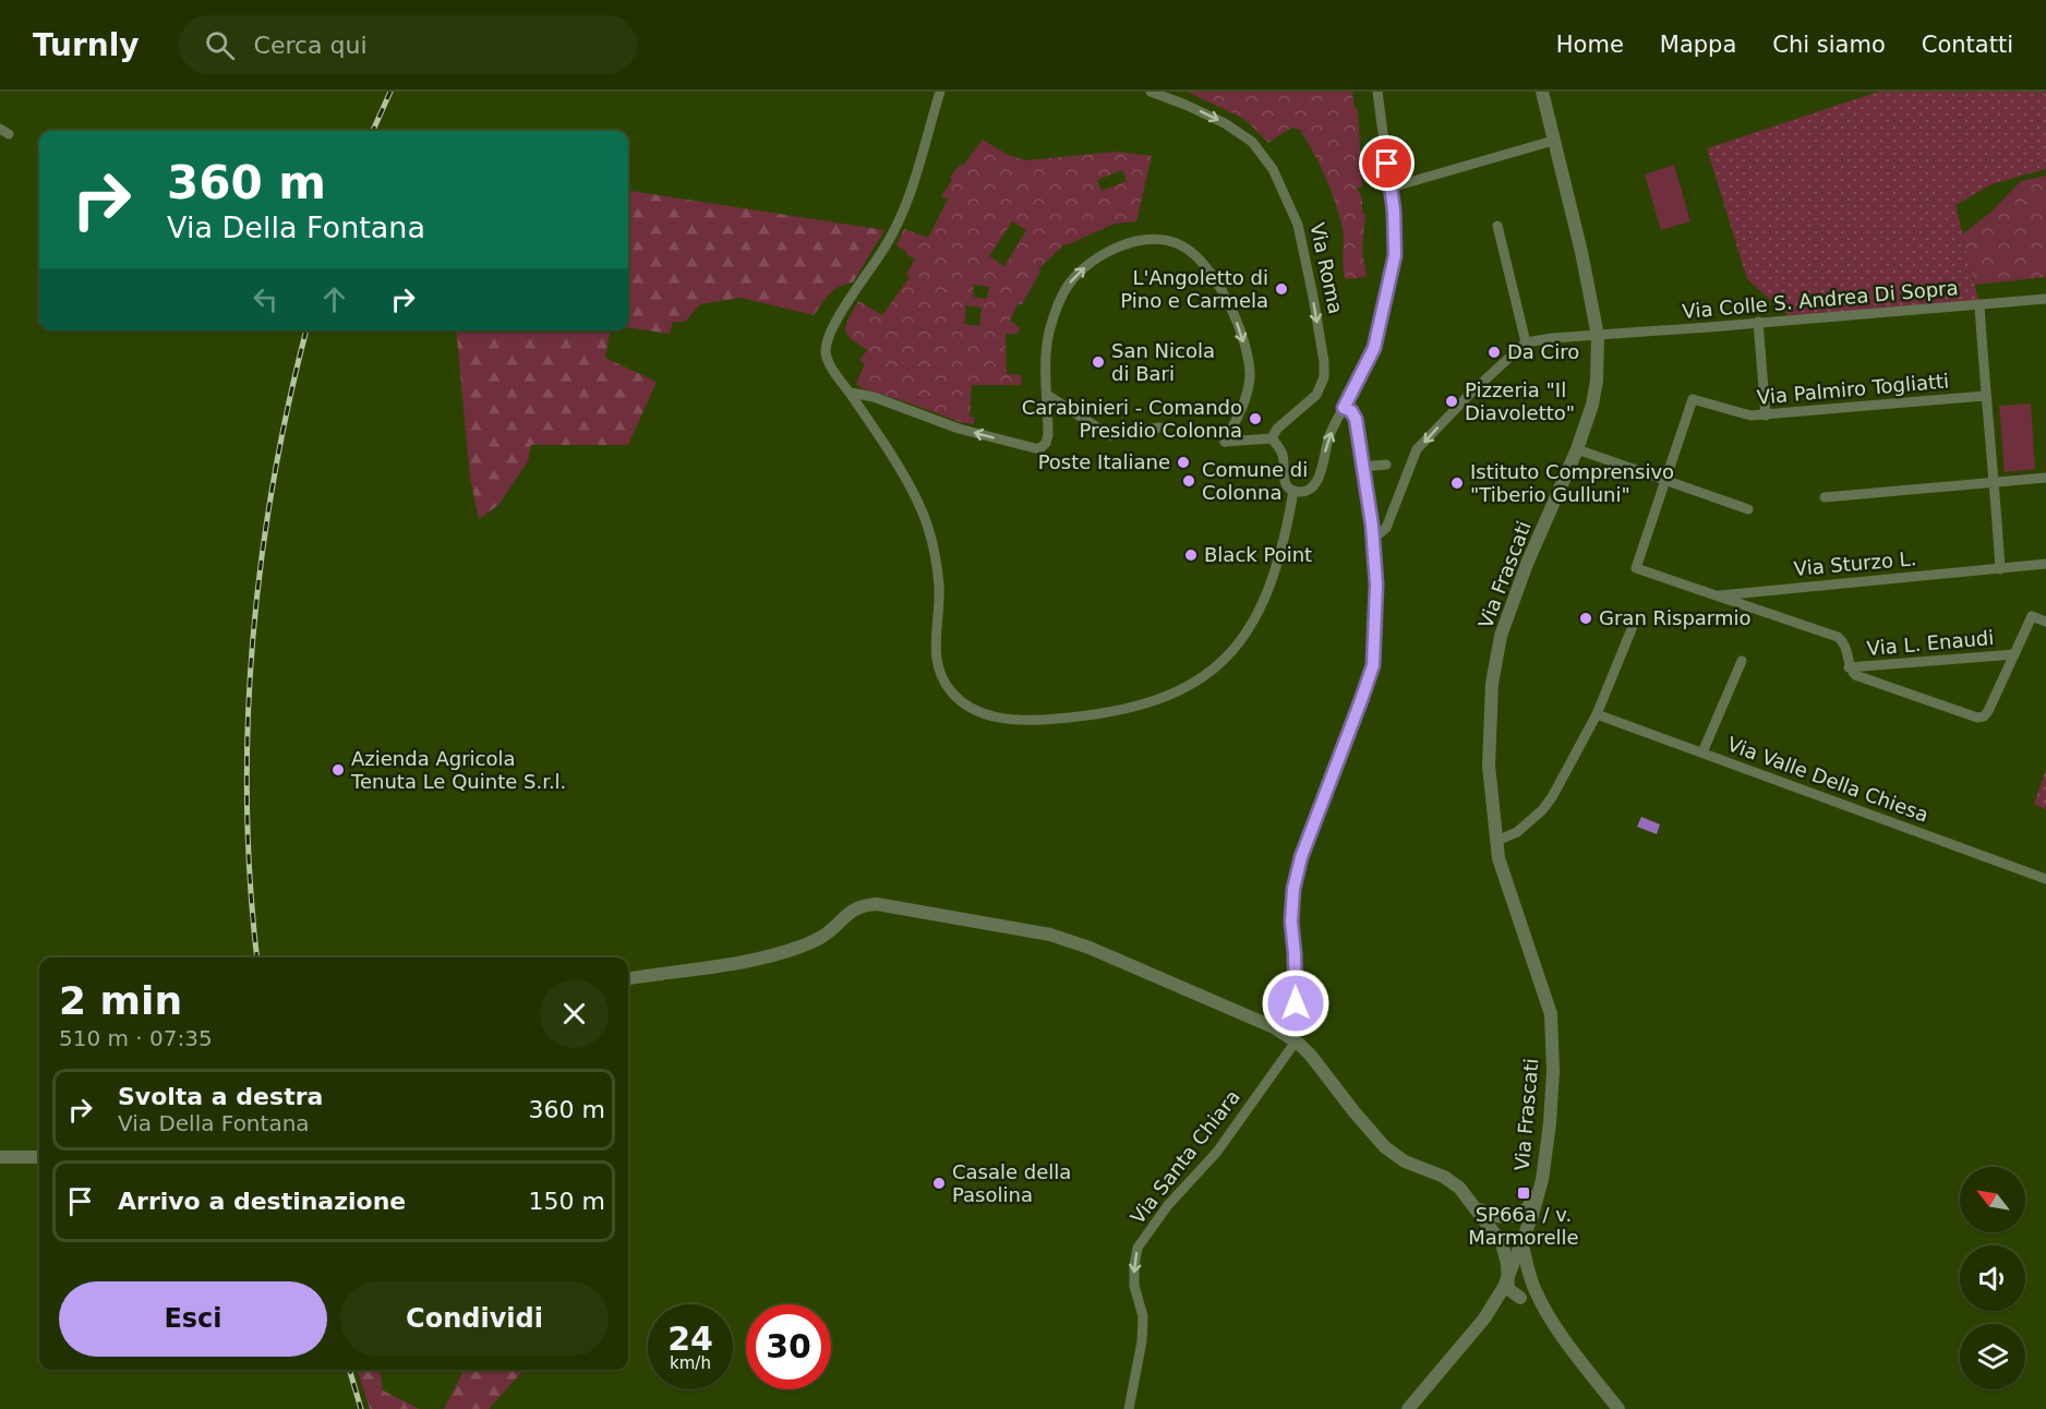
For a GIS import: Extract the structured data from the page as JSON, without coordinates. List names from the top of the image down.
{
  "streets": {
    "street": [
      "Via Roma",
      "Via Colle S. Andrea Di Sopra",
      "Via Palmiro Togliatti",
      "Via Sturzo L.",
      "Via Frascati",
      "Via L. Enaudi",
      "Via Valle Della Chiesa",
      "Via Santa Chiara"
    ]
  },
  "crossings": [
    ["Via Colle S. Andrea Di Sopra", "Via Frascati"]
  ],
  "one_way": ["Via Roma", "Via Santa Chiara"],
  "places": {
    "other": [
      "L'Angoletto di Pino e Carmela",
      "Da Ciro",
      "San Nicola di Bari",
      "Pizzeria \"Il Diavoletto\"",
      "Carabinieri - Comando Presidio Colonna",
      "Poste Italiane",
      "Comune di Colonna",
      "Istituto Comprensivo \"Tiberio Gulluni\"",
      "Black Point",
      "Gran Risparmio",
      "Azienda Agricola Tenuta Le Quinte S.r.l.",
      "Casale della Pasolina"
    ],
    "transit": ["SP66a / v. Marmorelle"]
  },
  "north": "top left",
  "page": {
    "header": "Turnly",
    "search": "Cerca qui",
    "nav": [
      "Home",
      "Mappa",
      "Chi siamo",
      "Contatti"
    ],
    "turn": ["360 m", "Via Della Fontana"],
    "heading": ["2 min", "510 m · 07:35"],
    "list": [
      {
        "name": "Svolta a destra",
        "note": "Via Della Fontana",
        "value": "360 m"
      },
      {
        "name": "Arrivo a destinazione",
        "value": "150 m"
      }
    ],
    "buttons": ["Esci", "Condividi"],
    "speed": "24 km/h",
    "limit": "30"
  }
}
